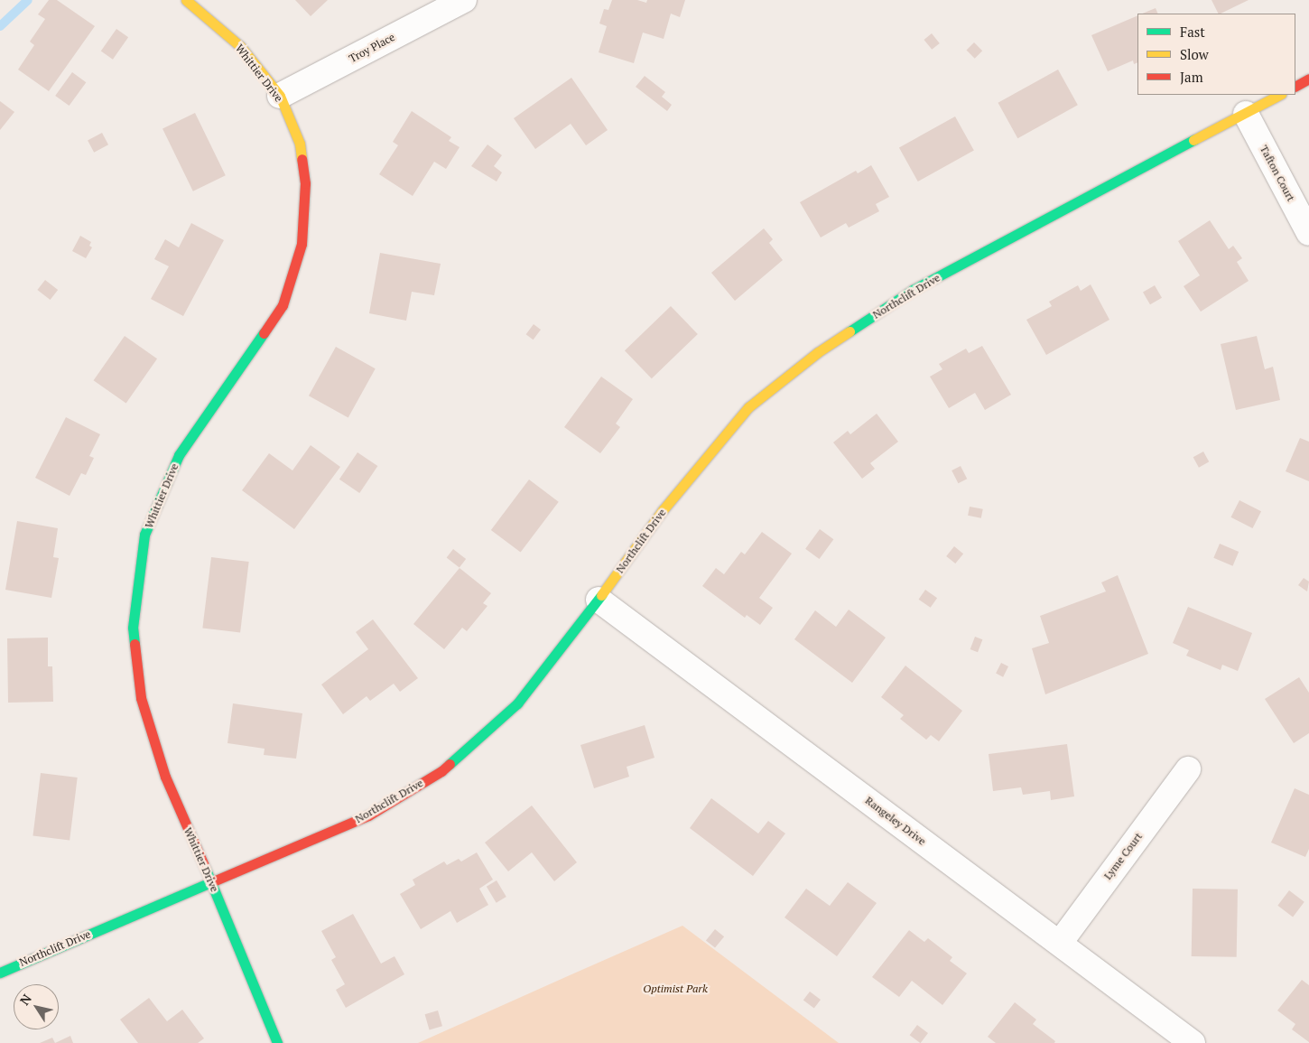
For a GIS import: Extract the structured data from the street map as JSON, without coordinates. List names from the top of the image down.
{
  "streets": {
    "street": [
      "Troy Place",
      "Whittier Drive",
      "Tafton Court",
      "Northclift Drive",
      "Rangeley Drive",
      "Lyme Court"
    ]
  },
  "crossings": [
    ["Troy Place", "Whittier Drive"],
    ["Whittier Drive", "Northclift Drive"],
    ["Tafton Court", "Northclift Drive"],
    ["Northclift Drive", "Rangeley Drive"],
    ["Rangeley Drive", "Lyme Court"]
  ],
  "parks": ["Optimist Park"],
  "legend": ["Fast", "Slow", "Jam"],
  "north": "top left"
}
